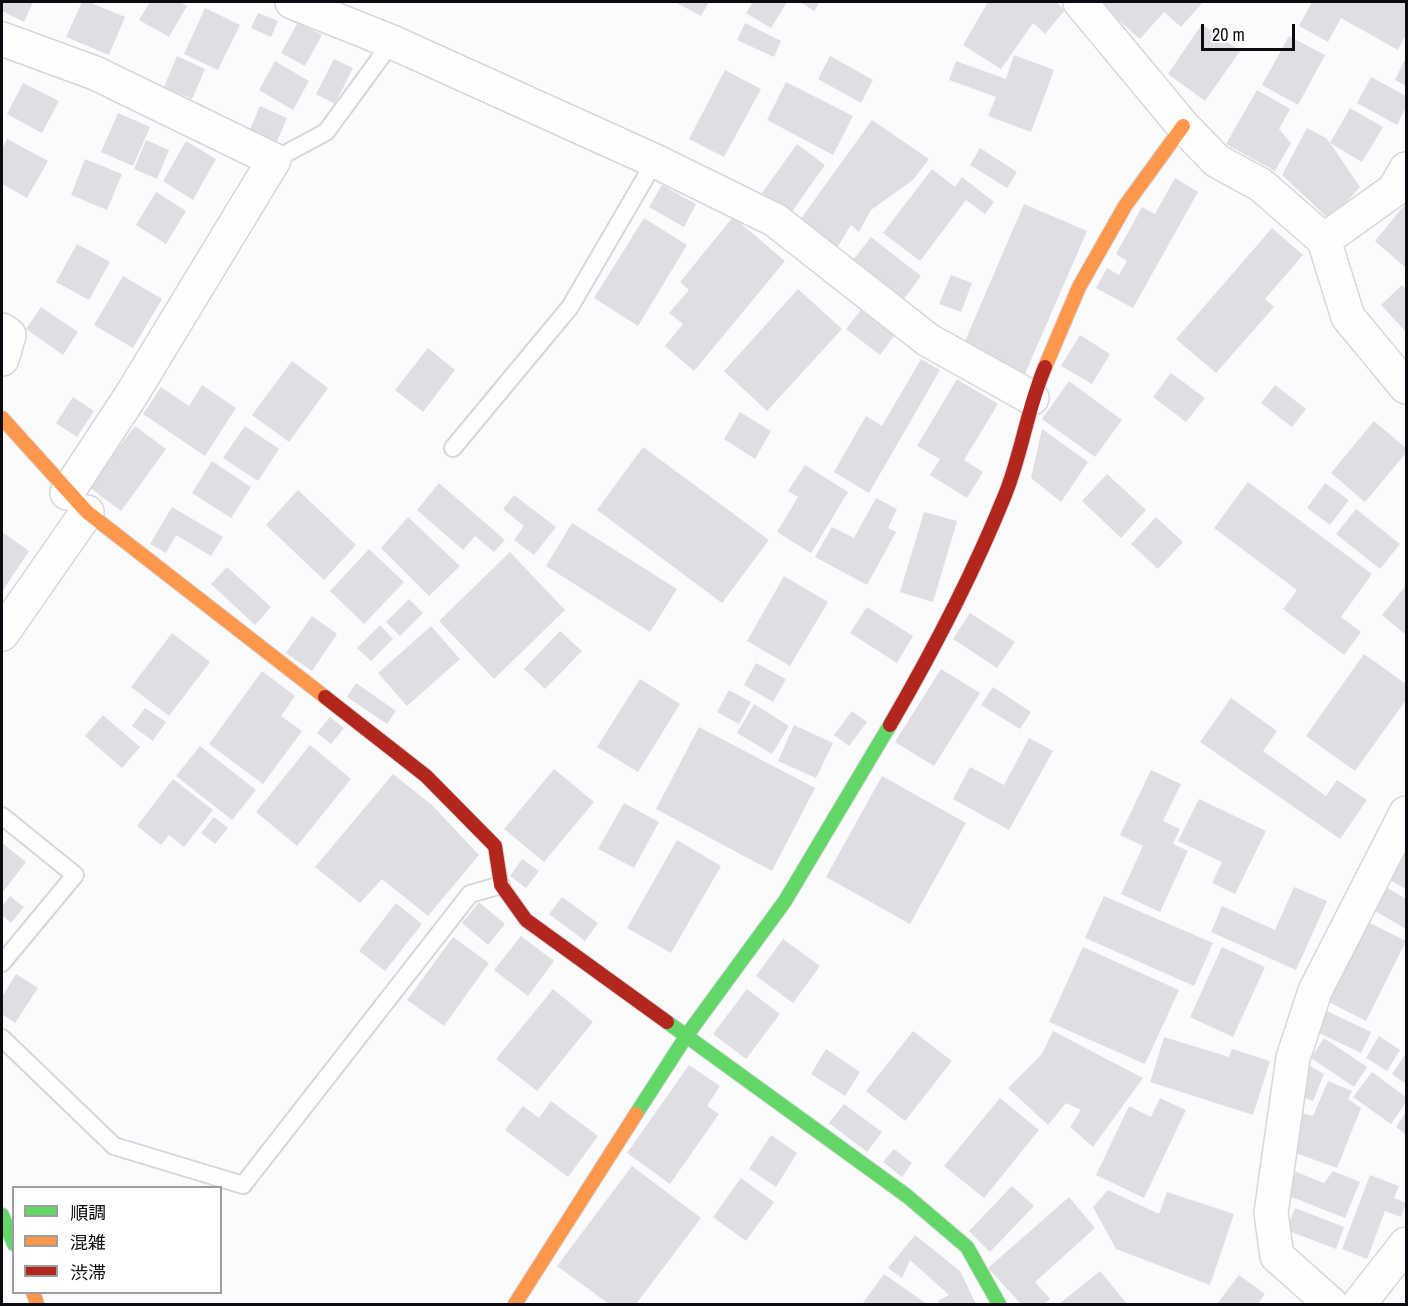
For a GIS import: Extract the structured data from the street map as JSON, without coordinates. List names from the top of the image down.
{
  "legend": ["順調", "混雑", "渋滞"],
  "scale_bar": "20 m"
}
